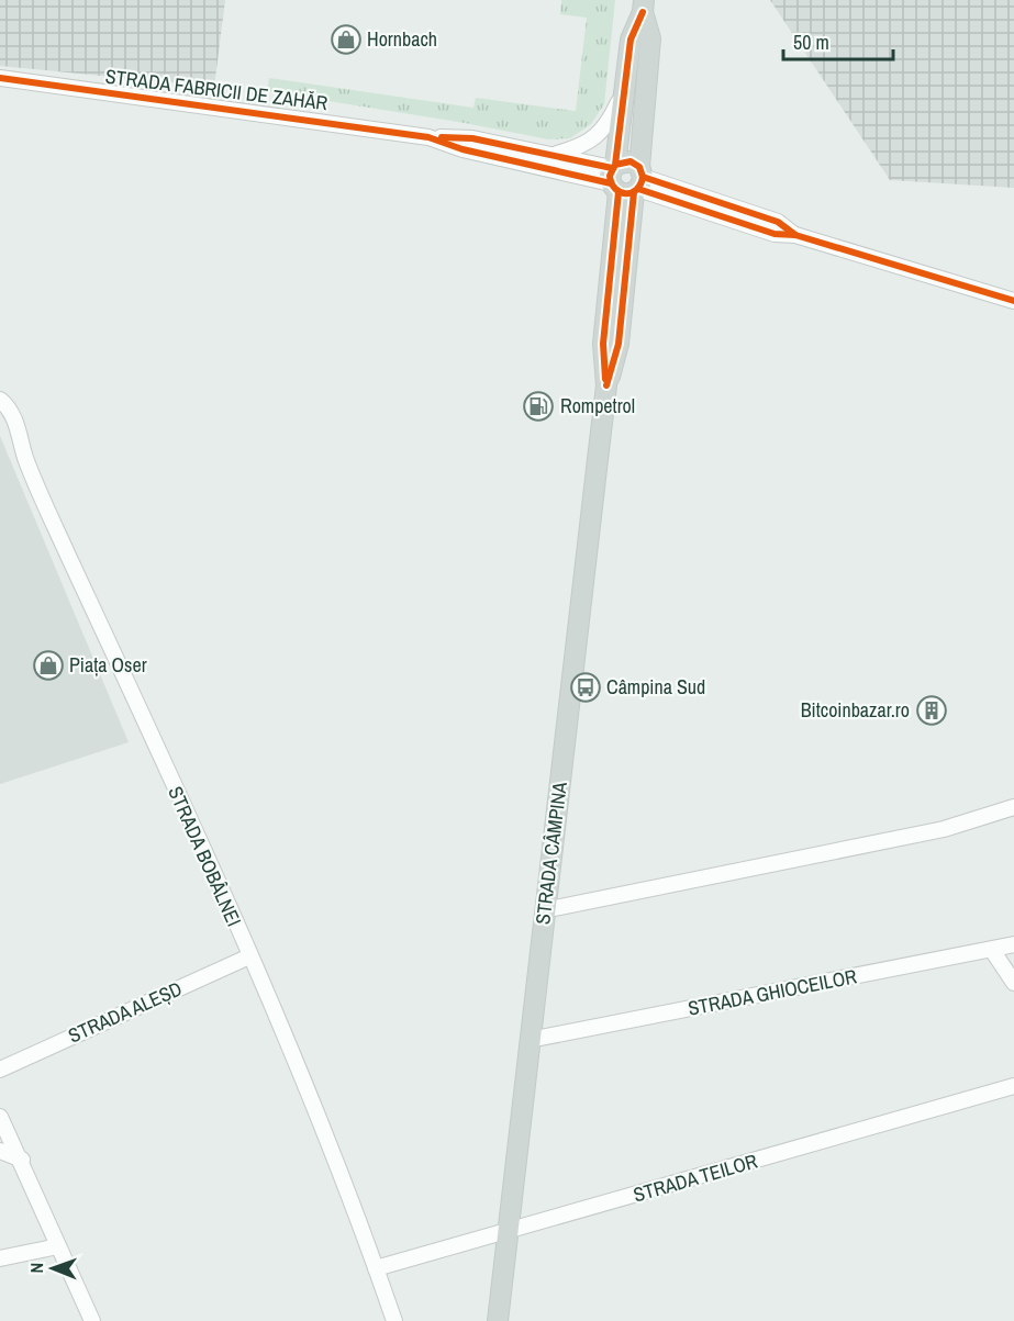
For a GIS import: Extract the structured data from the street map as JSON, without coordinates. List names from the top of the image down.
{
  "streets": {
    "main road": ["STRADA CÂMPINA"],
    "street": [
      "STRADA FABRICII DE ZAHĂR",
      "STRADA BOBÂLNEI",
      "STRADA GHIOCEILOR",
      "STRADA ALEȘD",
      "STRADA TEILOR"
    ]
  },
  "crossings": [
    ["STRADA FABRICII DE ZAHĂR", "STRADA CÂMPINA"],
    ["STRADA CÂMPINA", "STRADA GHIOCEILOR"],
    ["STRADA CÂMPINA", "STRADA TEILOR"],
    ["STRADA BOBÂLNEI", "STRADA ALEȘD"],
    ["STRADA BOBÂLNEI", "STRADA TEILOR"]
  ],
  "places": {
    "shop": ["Hornbach", "Piața Oser"],
    "fuel station": ["Rompetrol"],
    "bus stop": ["Câmpina Sud"],
    "building": ["Bitcoinbazar.ro"]
  },
  "scale_bar": "50 m",
  "north": "left"
}
